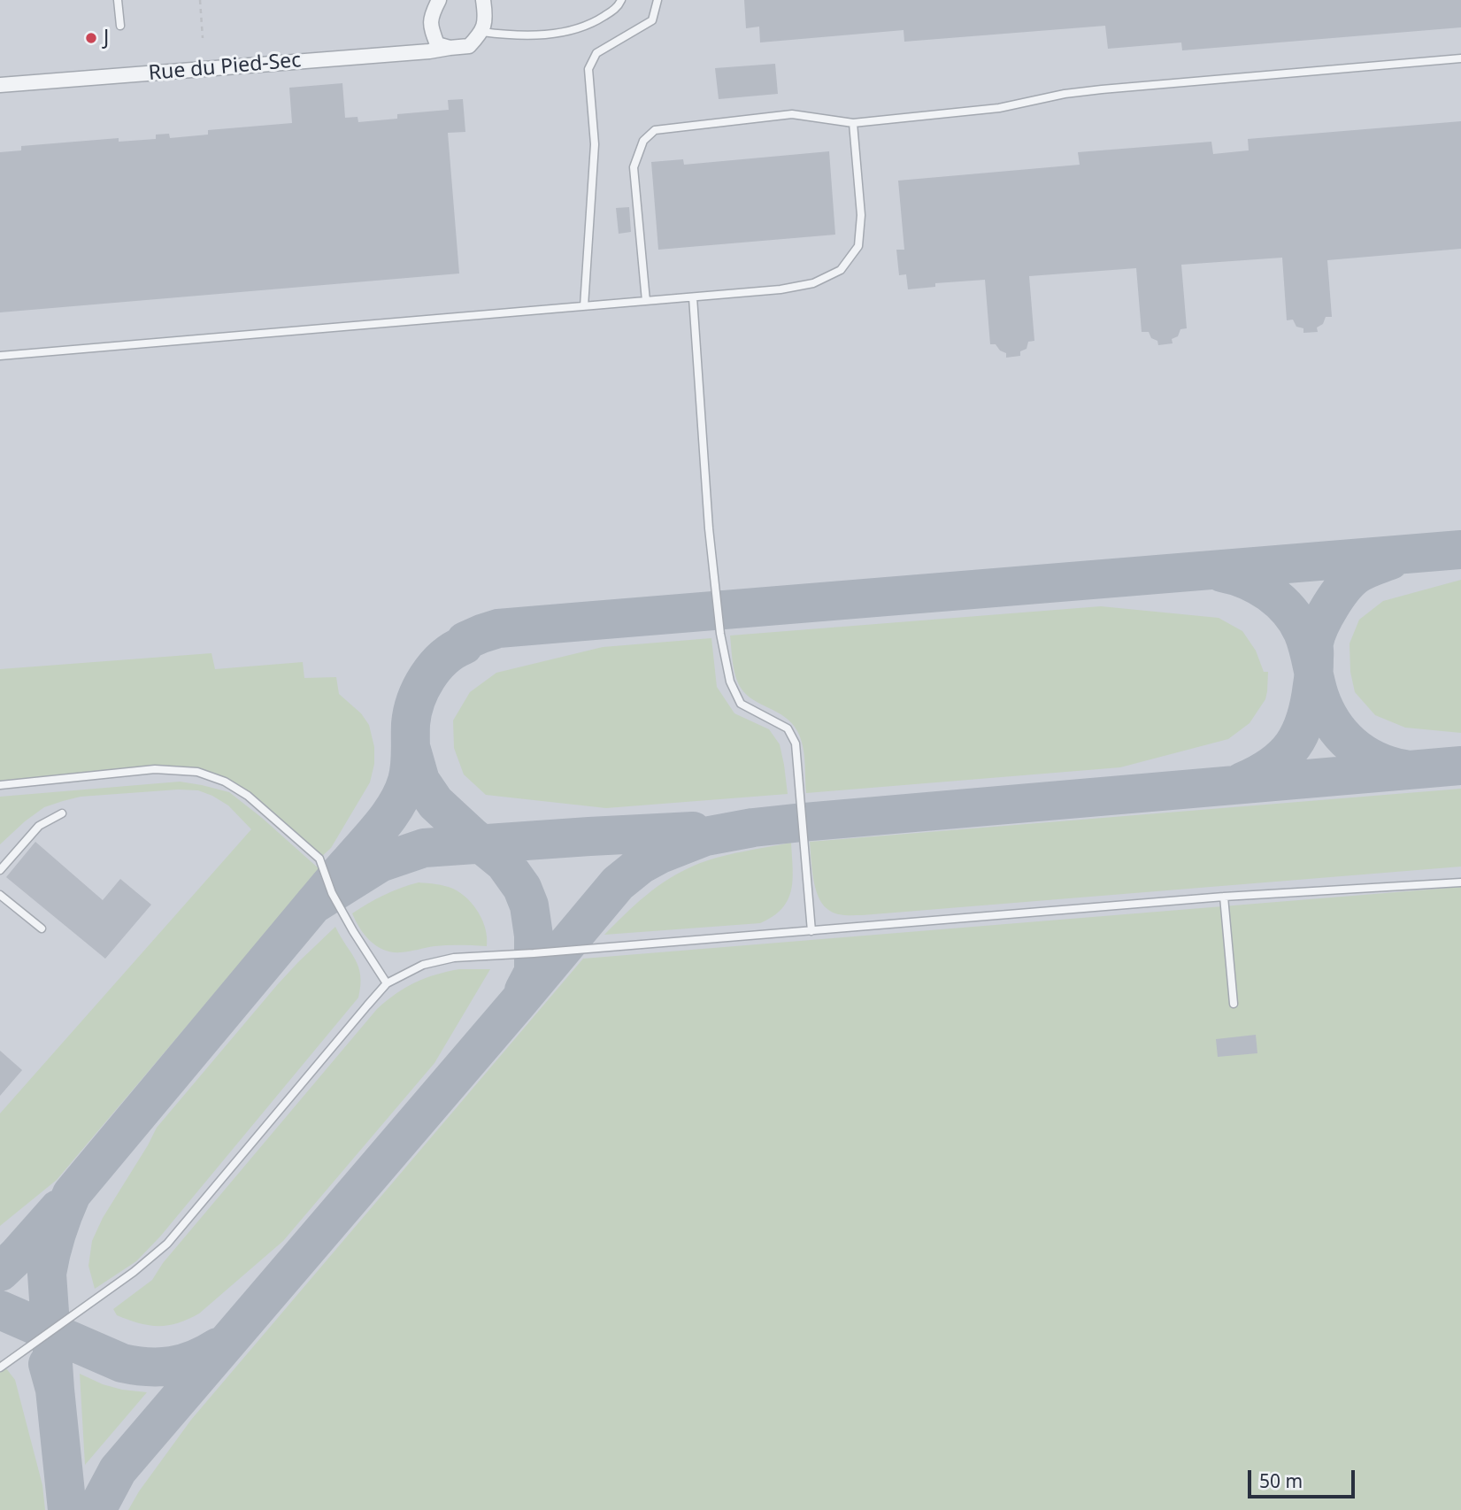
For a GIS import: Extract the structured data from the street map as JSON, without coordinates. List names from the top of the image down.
{
  "streets": {
    "street": ["Rue du Pied-Sec"]
  },
  "places": ["J"],
  "scale_bar": "50 m"
}
